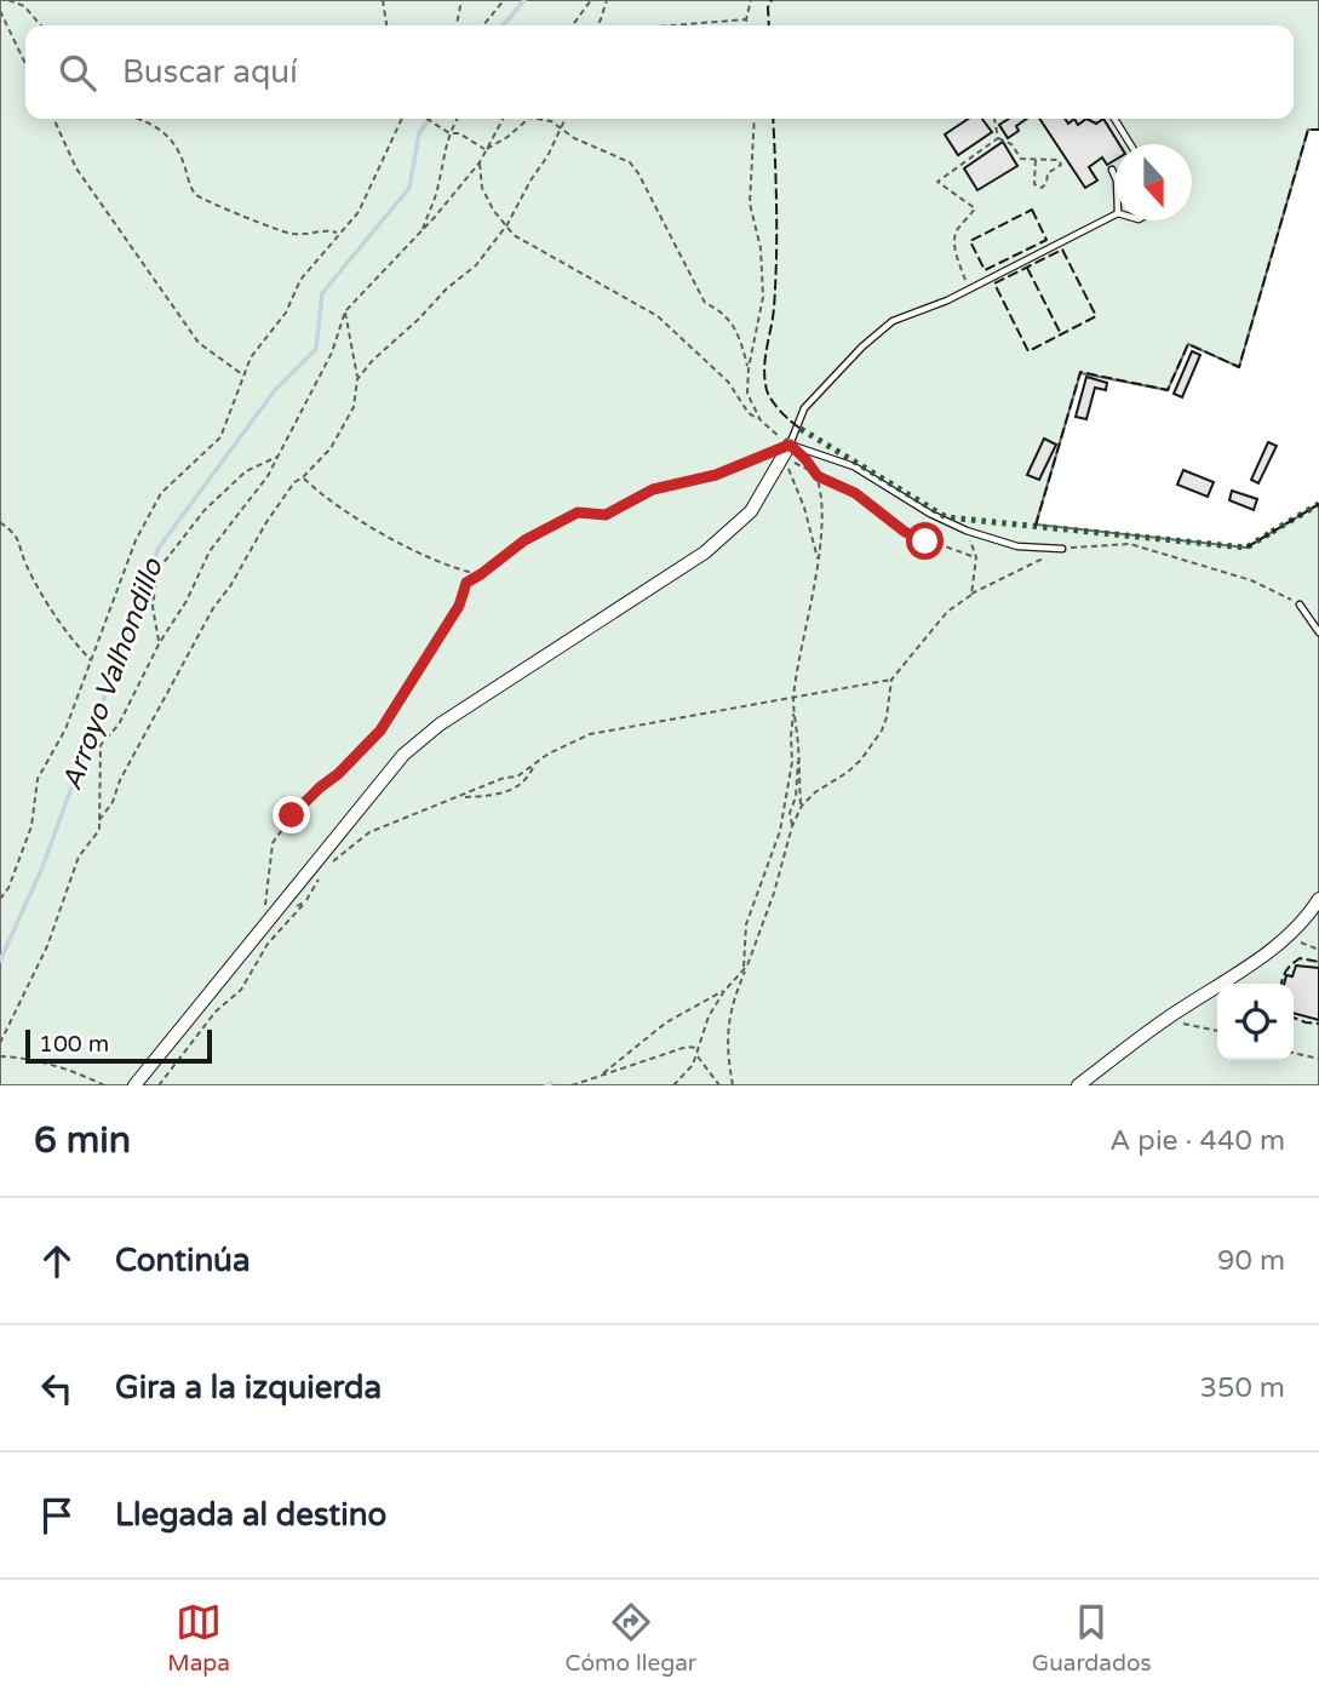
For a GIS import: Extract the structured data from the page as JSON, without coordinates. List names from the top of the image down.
{
  "water": ["Arroyo Valhondillo"],
  "scale_bar": "100 m",
  "north": "bottom",
  "page": {
    "search": "Buscar aquí",
    "scale": "100 m",
    "heading": ["6 min", "A pie · 440 m"],
    "list": [
      ["Continúa", "90 m"],
      ["Gira a la izquierda", "350 m"],
      "Llegada al destino"
    ],
    "nav": ["Mapa", "Cómo llegar", "Guardados"]
  }
}
